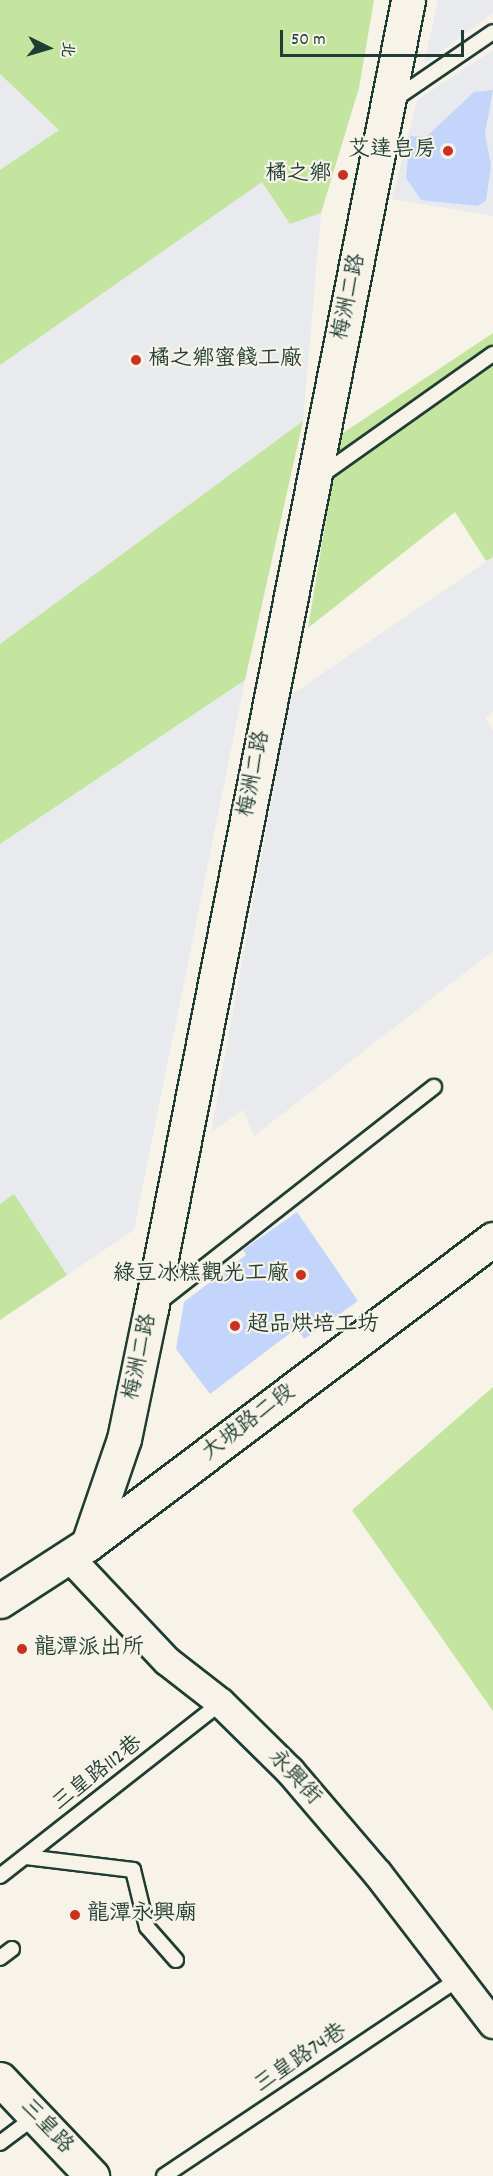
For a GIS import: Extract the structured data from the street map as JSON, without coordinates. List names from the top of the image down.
{
  "streets": {
    "street": [
      "梅洲二路",
      "大坡路二段",
      "永興街",
      "三皇路"
    ],
    "lane": ["三皇路112巷", "三皇路74巷"]
  },
  "crossings": [
    ["梅洲二路", "大坡路二段"],
    ["梅洲二路", "永興街"],
    ["大坡路二段", "永興街"],
    ["三皇路112巷", "永興街"],
    ["永興街", "三皇路74巷"]
  ],
  "places": [
    "艾達皂房",
    "橘之鄉",
    "橘之鄉蜜餞工廠",
    "綠豆冰糕觀光工廠",
    "超品烘培工坊",
    "龍潭派出所",
    "龍潭永興廟"
  ],
  "scale_bar": "50 m",
  "north": "right"
}
